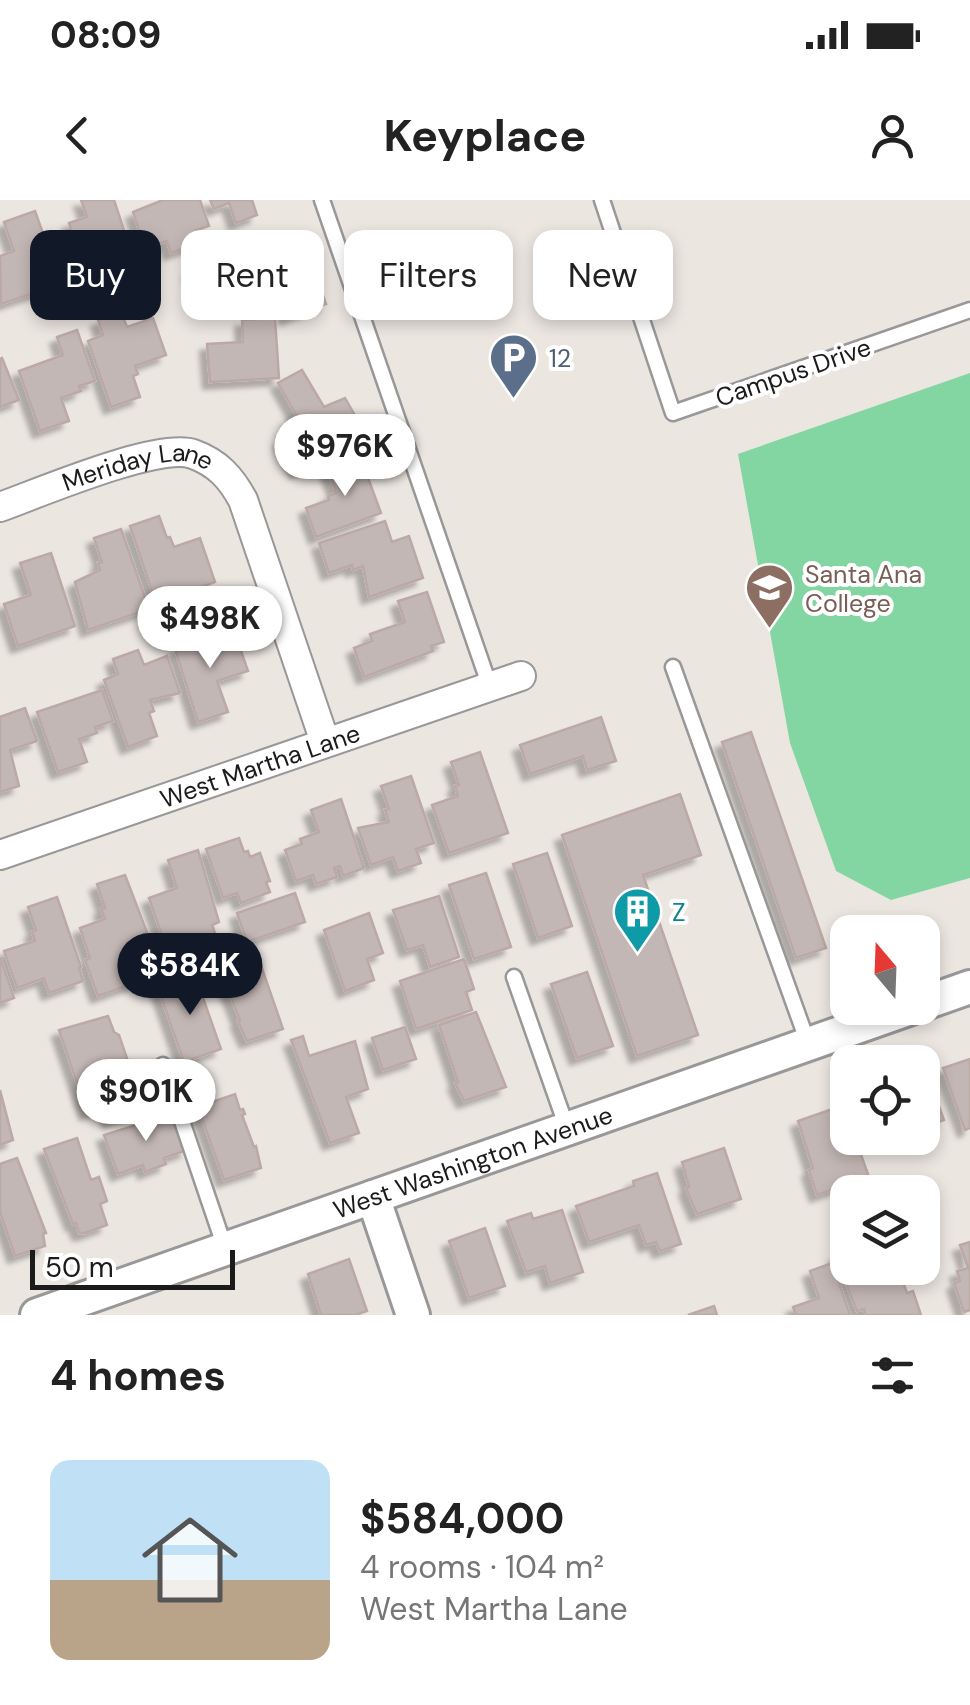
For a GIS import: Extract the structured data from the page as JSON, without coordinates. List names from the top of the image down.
{
  "streets": {
    "street": ["Meriday Lane", "West Martha Lane", "West Washington Avenue"],
    "lane": ["Campus Drive"]
  },
  "crossings": [
    ["Meriday Lane", "West Martha Lane"]
  ],
  "places": {
    "parking": ["12"],
    "school or university": ["Santa Ana College"],
    "building": ["Z"]
  },
  "scale_bar": "50 m",
  "north": "top",
  "page": {
    "status": "08:09",
    "header": "Keyplace",
    "chip": [
      "Buy",
      "Rent",
      "Filters",
      "New"
    ],
    "price": [
      "$976K",
      "$498K",
      "$584K",
      "$901K"
    ],
    "scale": "50 m",
    "heading": "4 homes",
    "list": [
      {
        "name": "$584,000",
        "note": "4 rooms · 104 m² · West Martha Lane"
      }
    ]
  }
}
